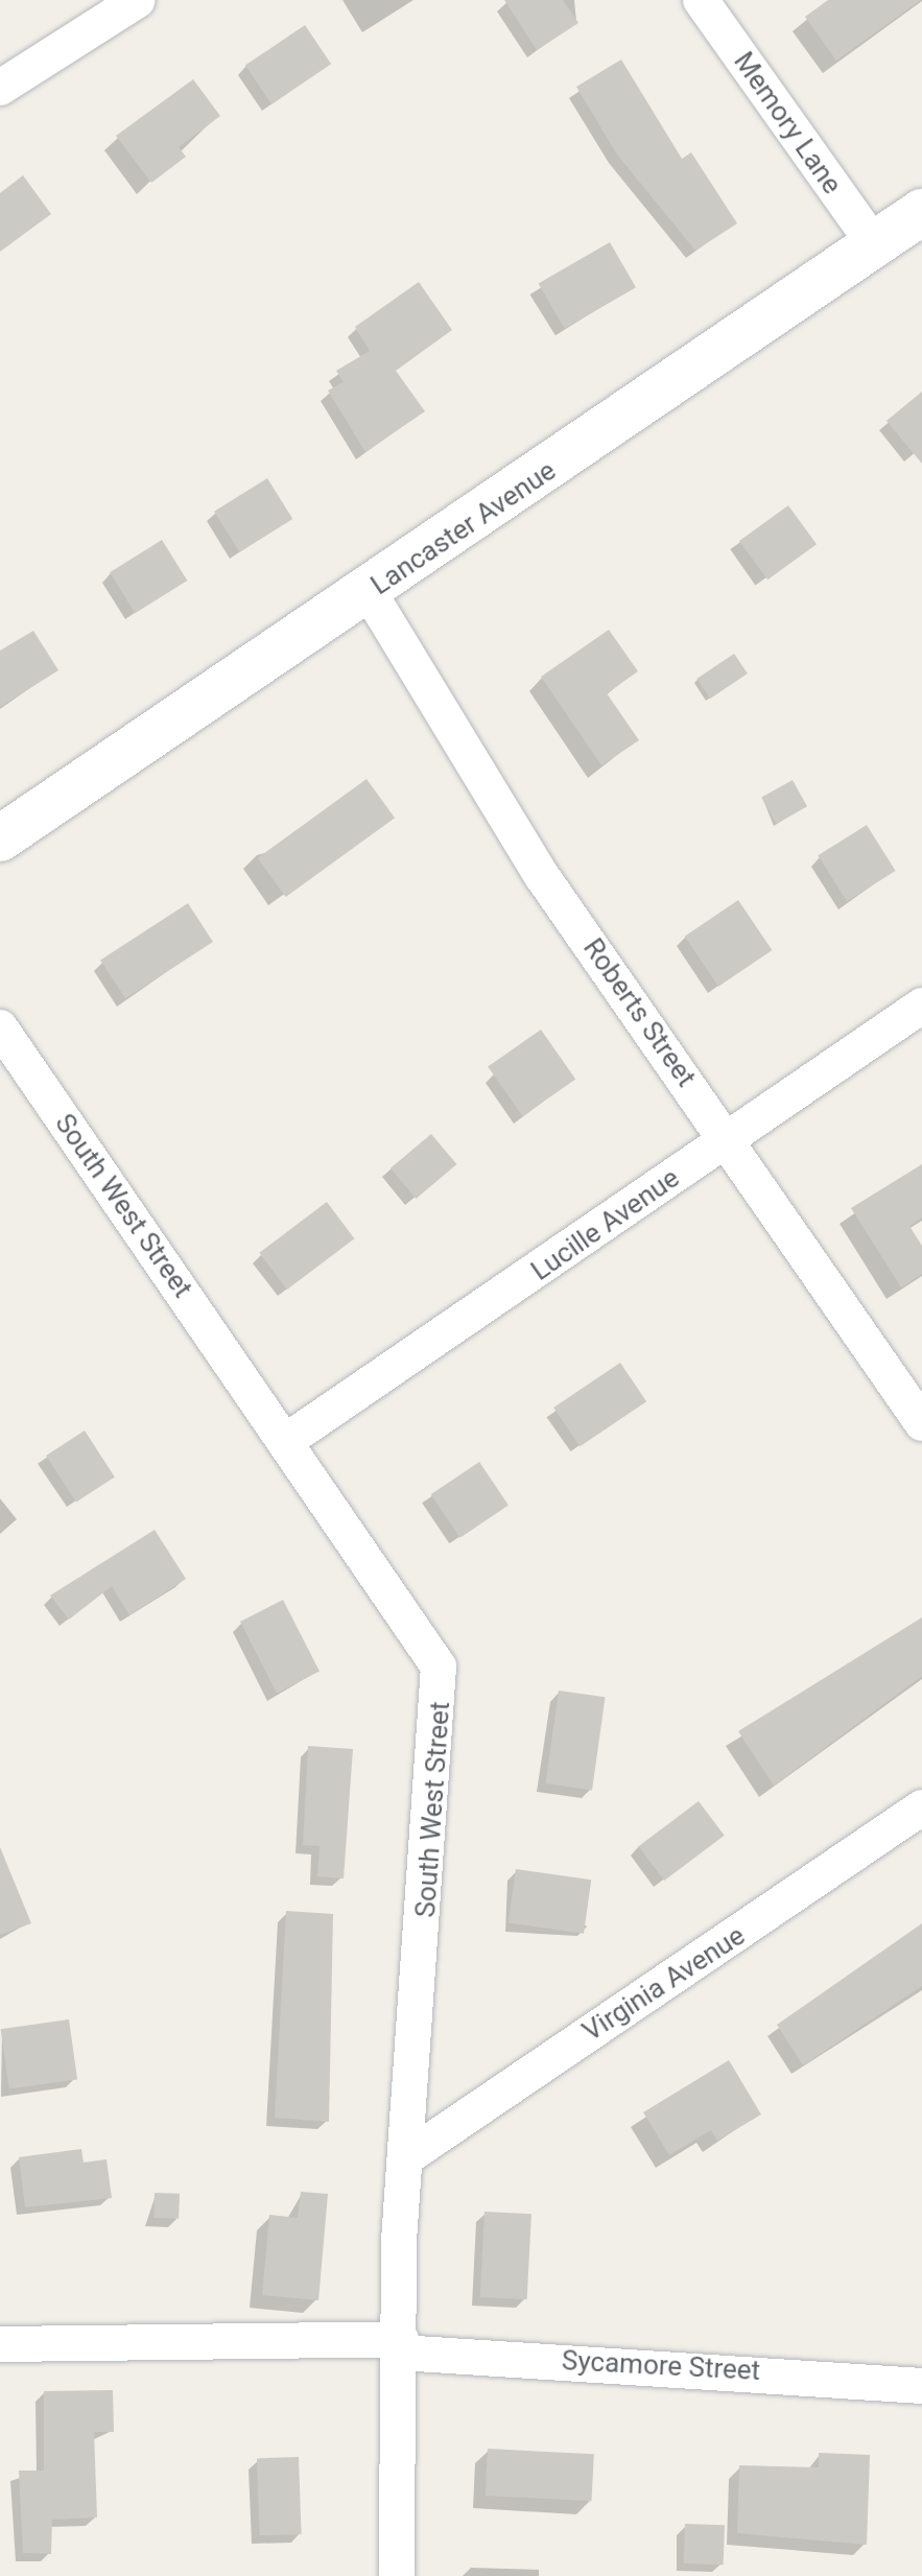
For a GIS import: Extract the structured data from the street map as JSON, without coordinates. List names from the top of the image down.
{
  "streets": {
    "main road": ["Lancaster Avenue"],
    "street": [
      "Memory Lane",
      "Roberts Street",
      "South West Street",
      "Lucille Avenue",
      "Virginia Avenue",
      "Sycamore Street"
    ]
  },
  "crossings": [
    ["Memory Lane", "Lancaster Avenue"],
    ["Lancaster Avenue", "Roberts Street"],
    ["Roberts Street", "Lucille Avenue"],
    ["South West Street", "Lucille Avenue"],
    ["South West Street", "Virginia Avenue"],
    ["South West Street", "Sycamore Street"]
  ]
}
